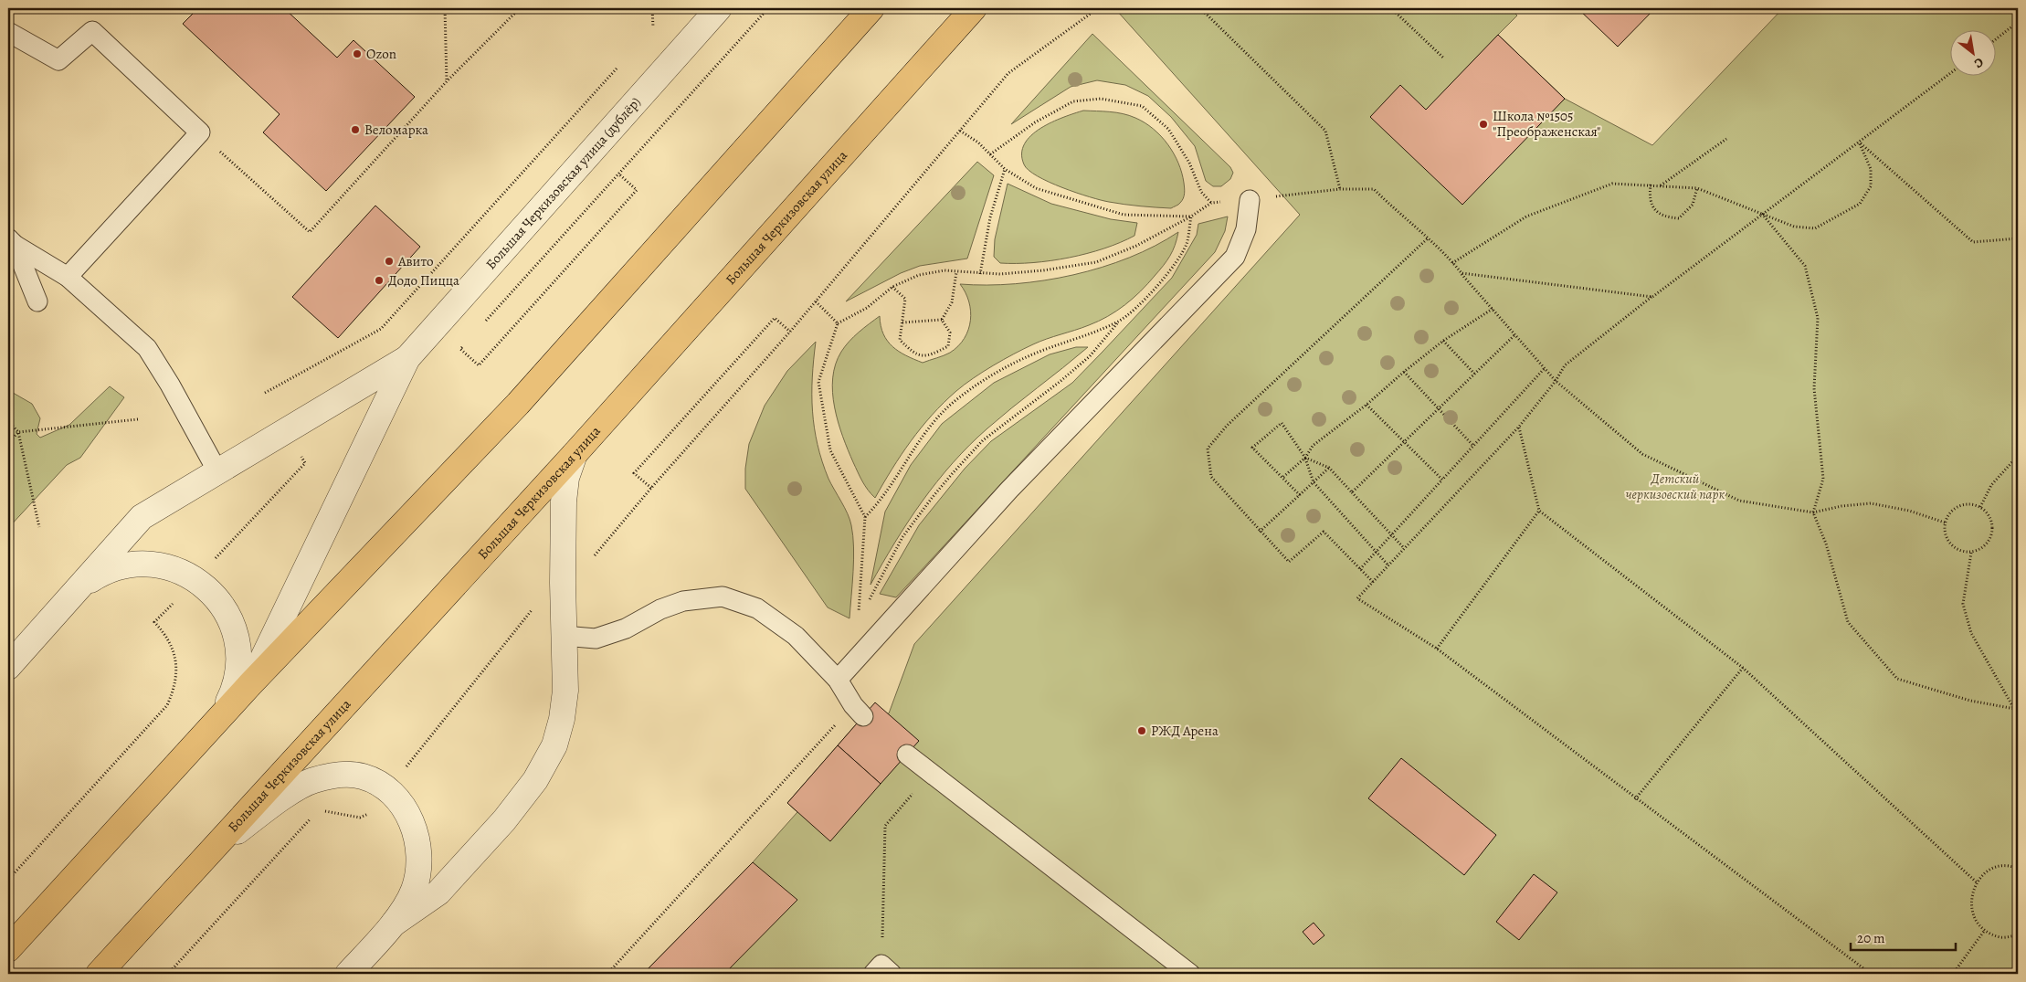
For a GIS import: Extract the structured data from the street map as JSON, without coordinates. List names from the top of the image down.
{
  "streets": {
    "main road": ["Большая Черкизовская улица"],
    "street": ["Большая Черкизовская улица (дублёр)"]
  },
  "parks": ["Детский черкизовский парк"],
  "places": [
    "Ozon",
    "Школа №1505 \"Преображенская\"",
    "Веломарка",
    "Авито",
    "Додо Пицца",
    "РЖД Арена"
  ],
  "scale_bar": "20 m",
  "north": "bottom right"
}
